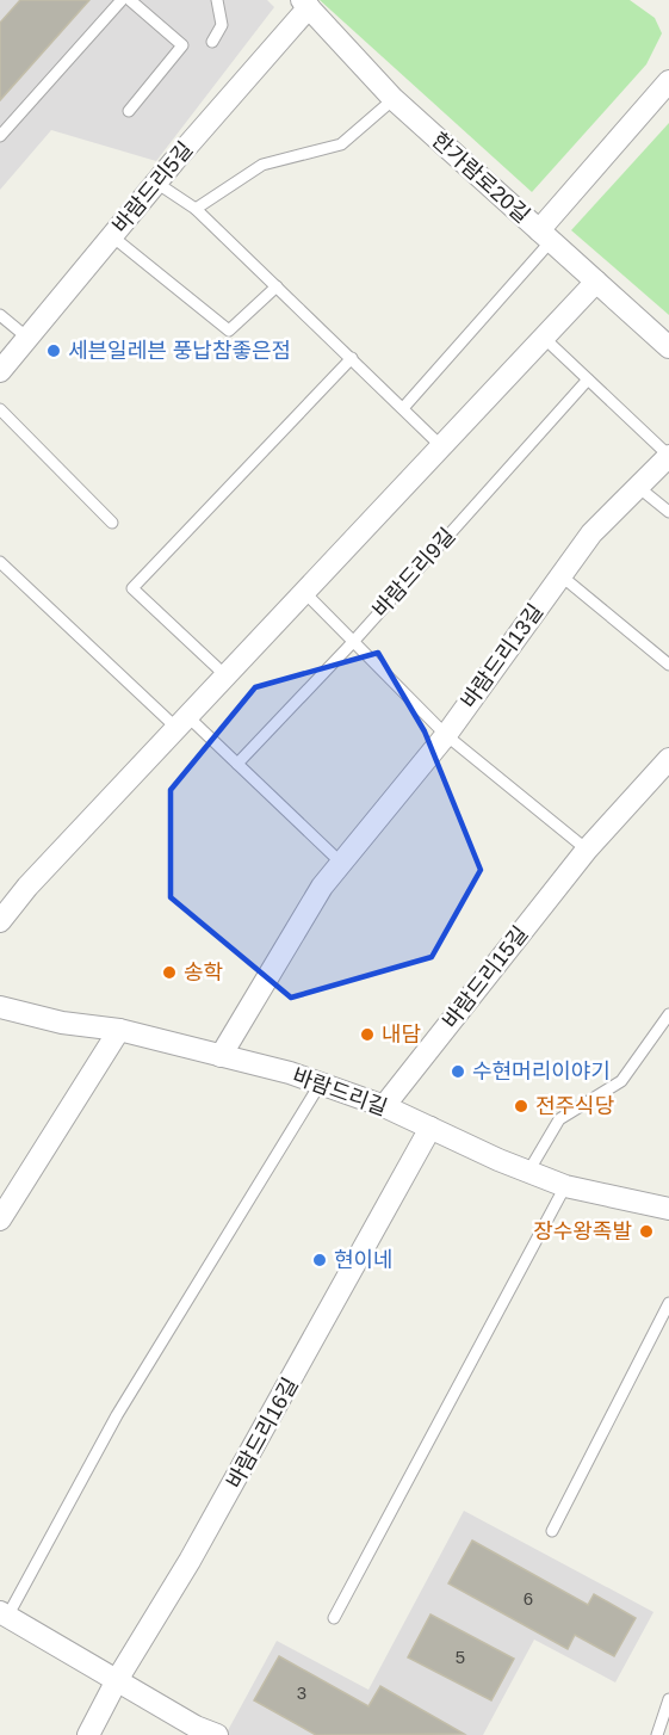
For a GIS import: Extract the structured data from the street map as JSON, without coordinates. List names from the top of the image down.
{
  "streets": {
    "street": [
      "한가람로20길",
      "바람드리5길",
      "바람드리13길",
      "바람드리15길",
      "바람드리길",
      "바람드리16길"
    ],
    "lane": ["바람드리9길"]
  },
  "crossings": [
    ["한가람로20길", "바람드리5길"],
    ["바람드리13길", "바람드리길"],
    ["바람드리15길", "바람드리길"],
    ["바람드리길", "바람드리16길"]
  ],
  "places": [
    "세븐일레븐 풍납참좋은점",
    "송학",
    "내담",
    "수현머리이야기",
    "전주식당",
    "장수왕족발",
    "현이네"
  ],
  "house_numbers": ["6", "5", "3"]
}
